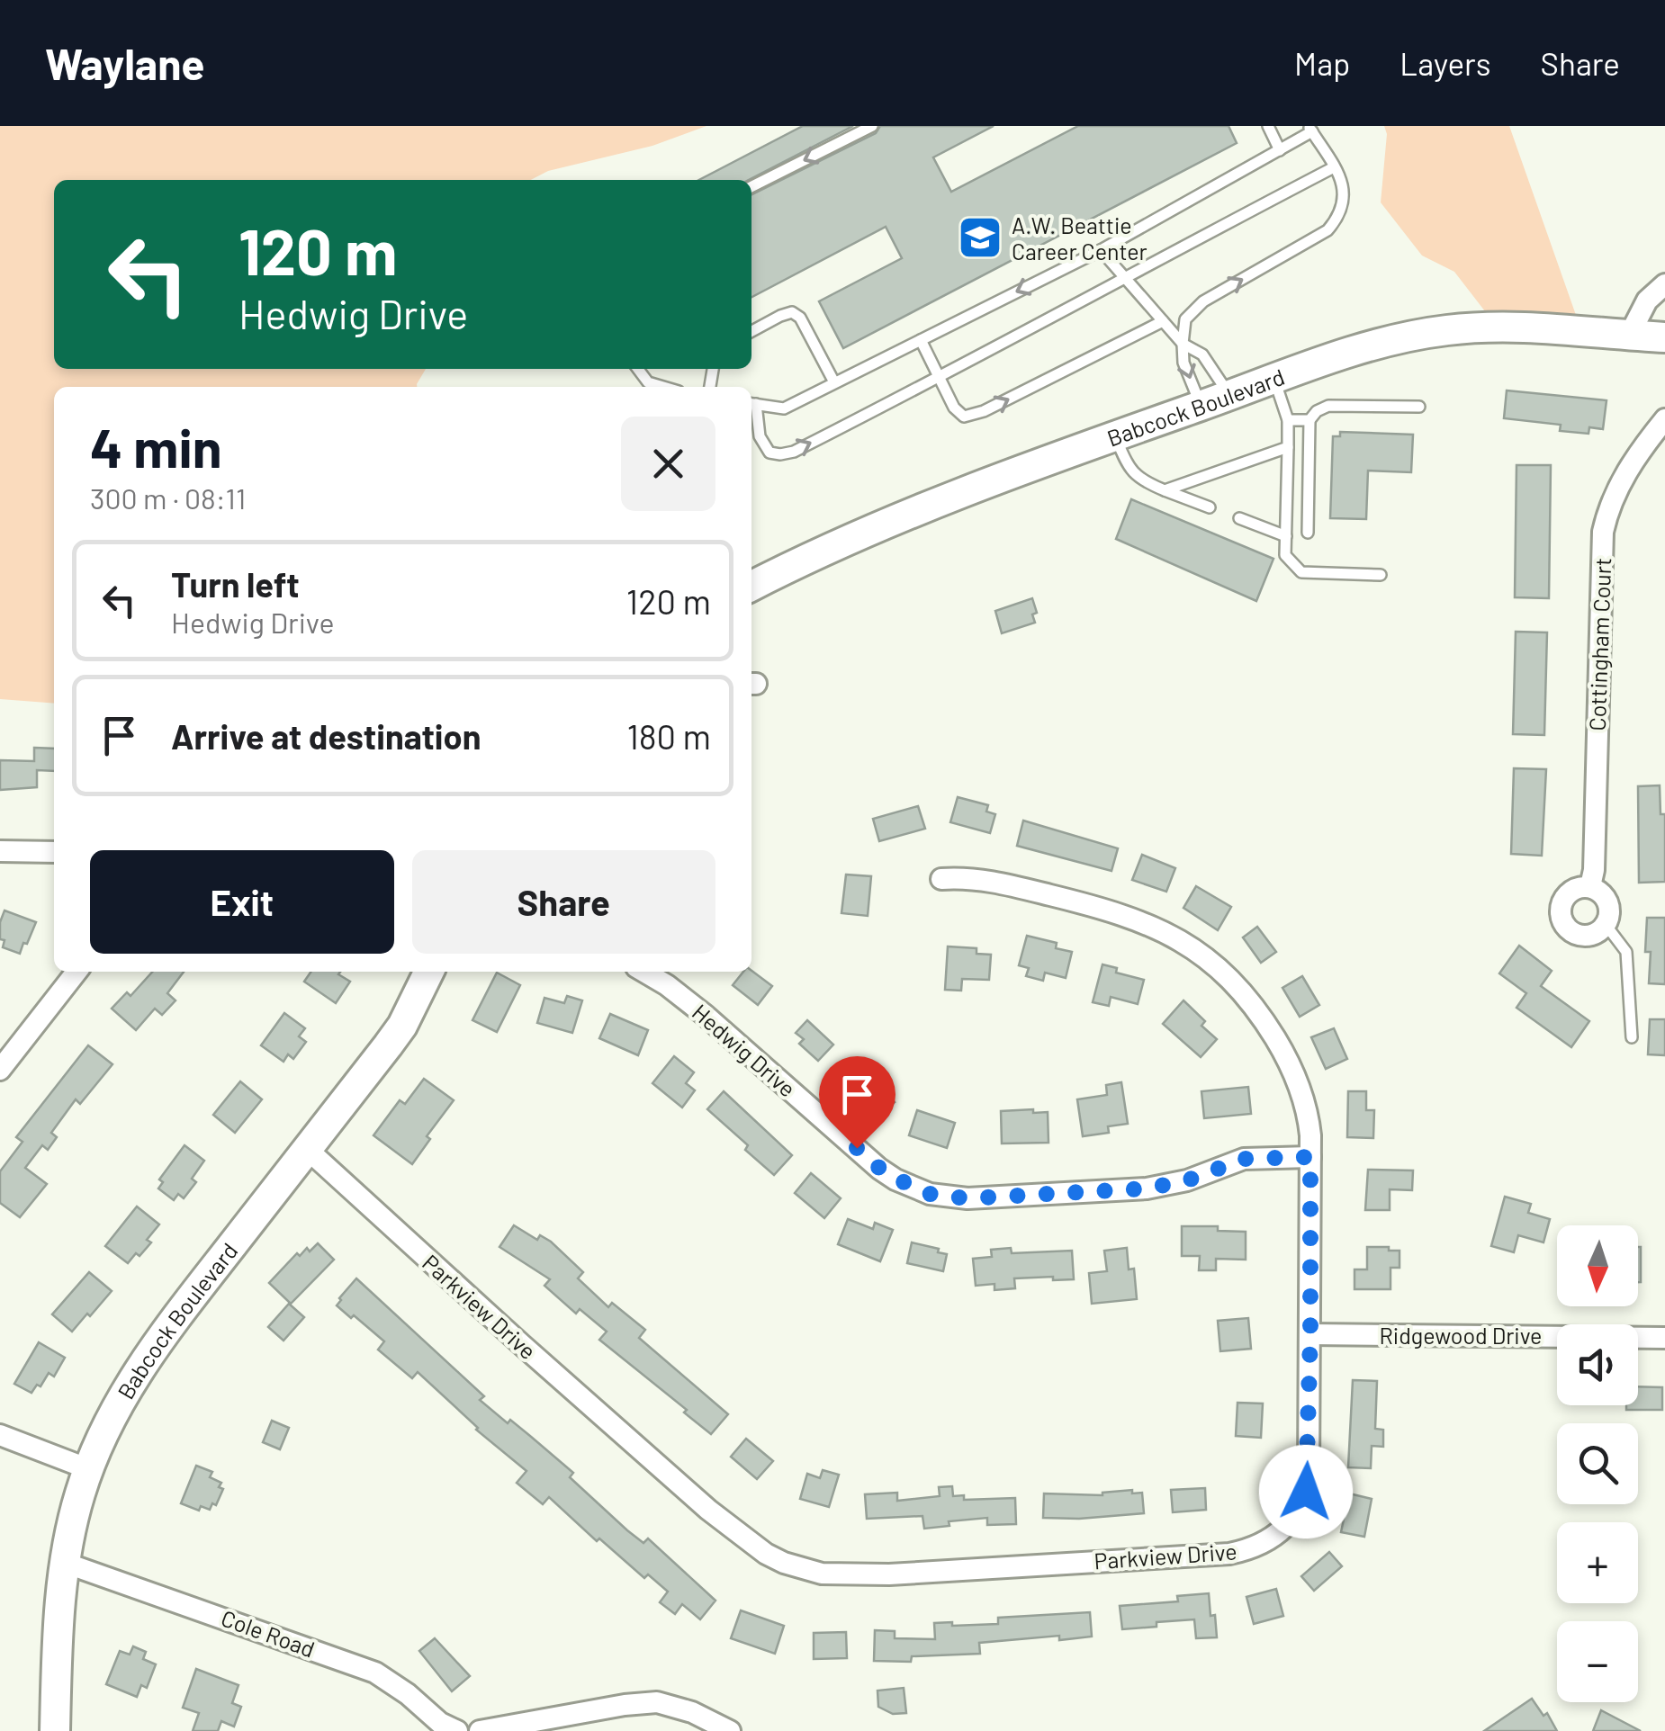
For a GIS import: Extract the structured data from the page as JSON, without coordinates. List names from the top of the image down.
{
  "streets": {
    "main road": ["Babcock Boulevard"],
    "street": [
      "Cottingham Court",
      "Hedwig Drive",
      "Parkview Drive",
      "Ridgewood Drive",
      "Cole Road"
    ]
  },
  "crossings": [
    ["Babcock Boulevard", "Parkview Drive"],
    ["Babcock Boulevard", "Cole Road"],
    ["Hedwig Drive", "Parkview Drive"],
    ["Parkview Drive", "Ridgewood Drive"]
  ],
  "places": {
    "school or university": ["A.W. Beattie Career Center"]
  },
  "north": "bottom",
  "page": {
    "header": "Waylane",
    "nav": ["Map", "Layers", "Share"],
    "turn": ["120 m", "Hedwig Drive"],
    "heading": ["4 min", "300 m · 08:11"],
    "list": [
      {
        "name": "Turn left",
        "note": "Hedwig Drive",
        "value": "120 m"
      },
      {
        "name": "Arrive at destination",
        "value": "180 m"
      }
    ],
    "buttons": ["Exit", "Share"],
    "map_buttons": ["+", "−"]
  }
}
